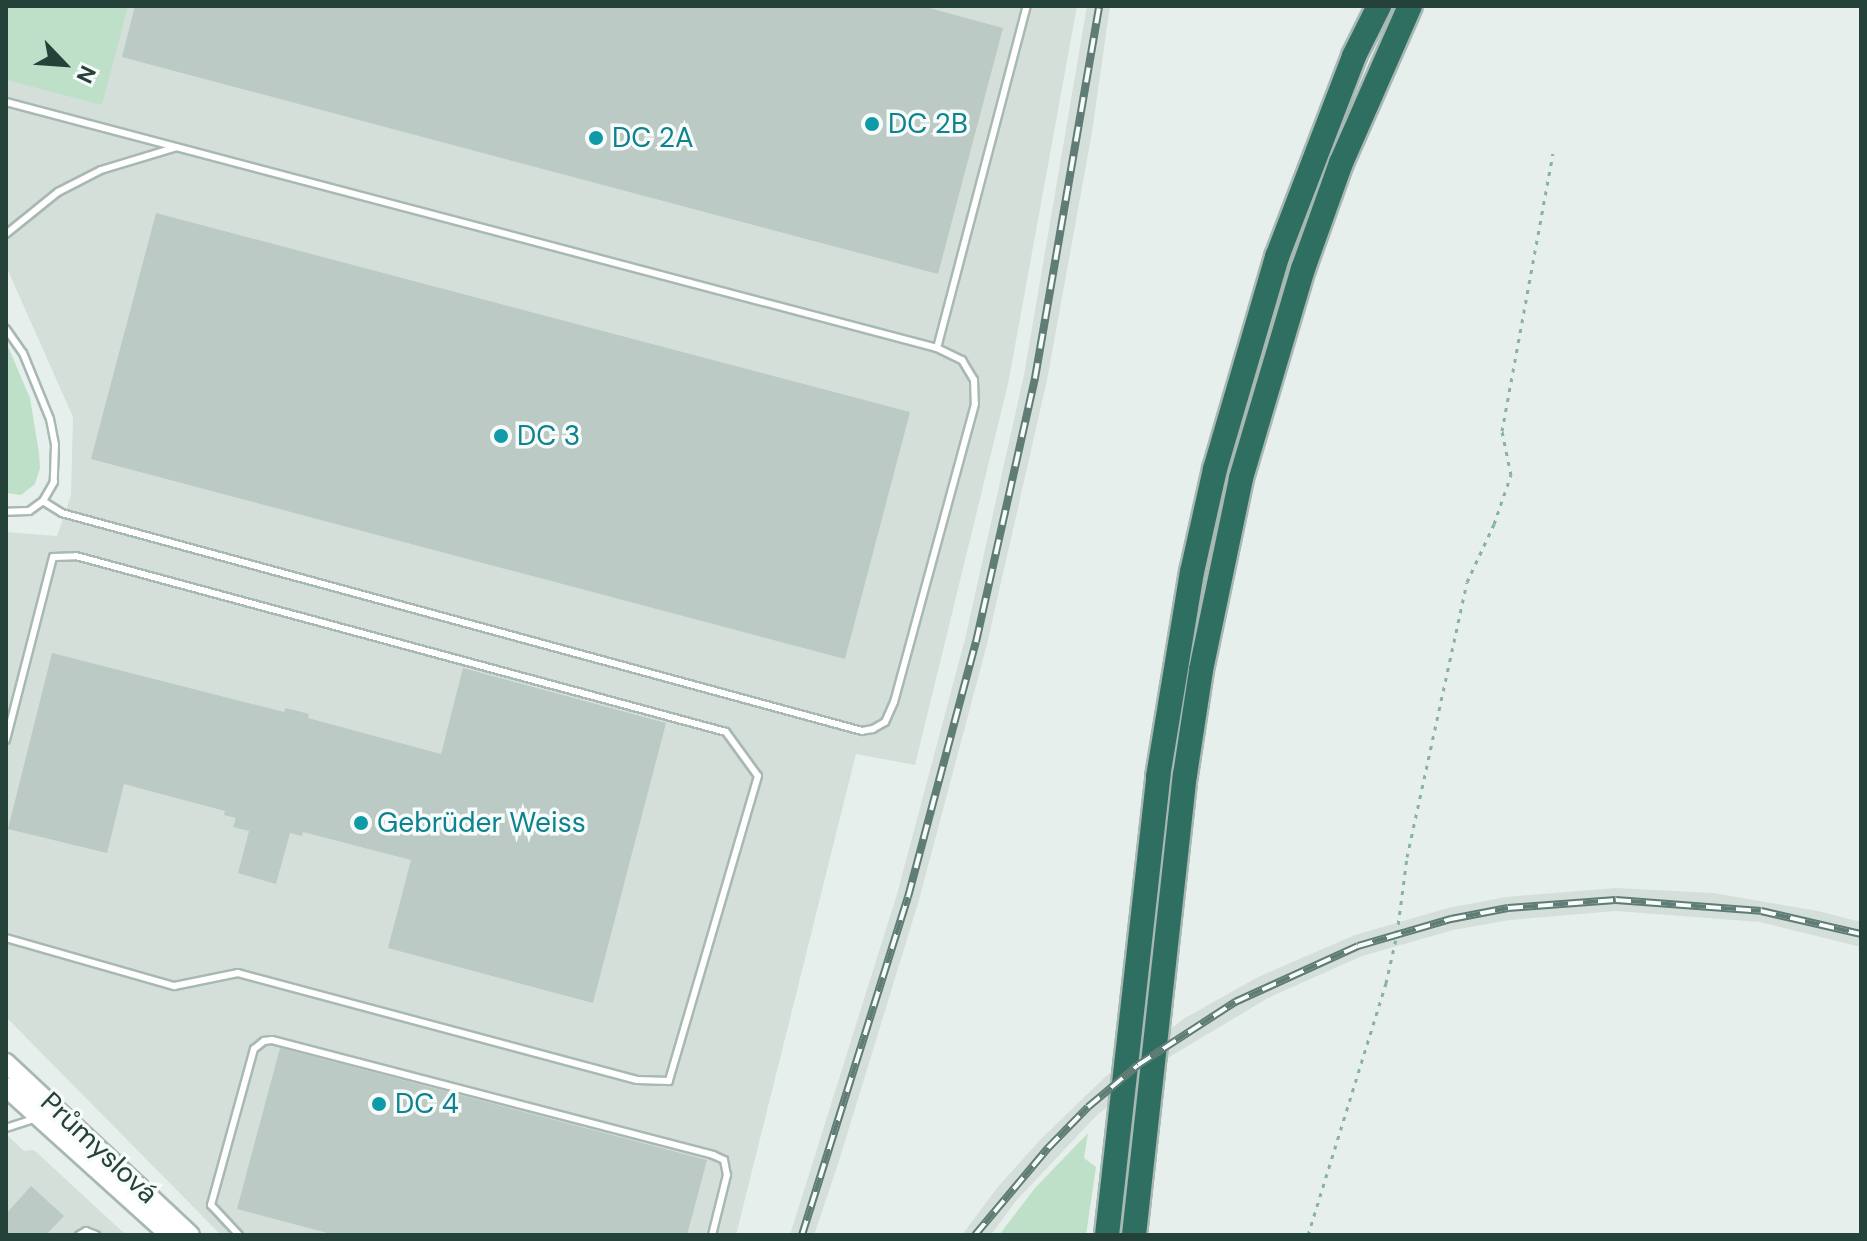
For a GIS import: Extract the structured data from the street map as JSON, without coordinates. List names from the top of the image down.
{
  "streets": {
    "main road": ["Průmyslová"]
  },
  "places": [
    "DC 2B",
    "DC 2A",
    "DC 3",
    "Gebrüder Weiss",
    "DC 4"
  ],
  "north": "bottom right"
}
